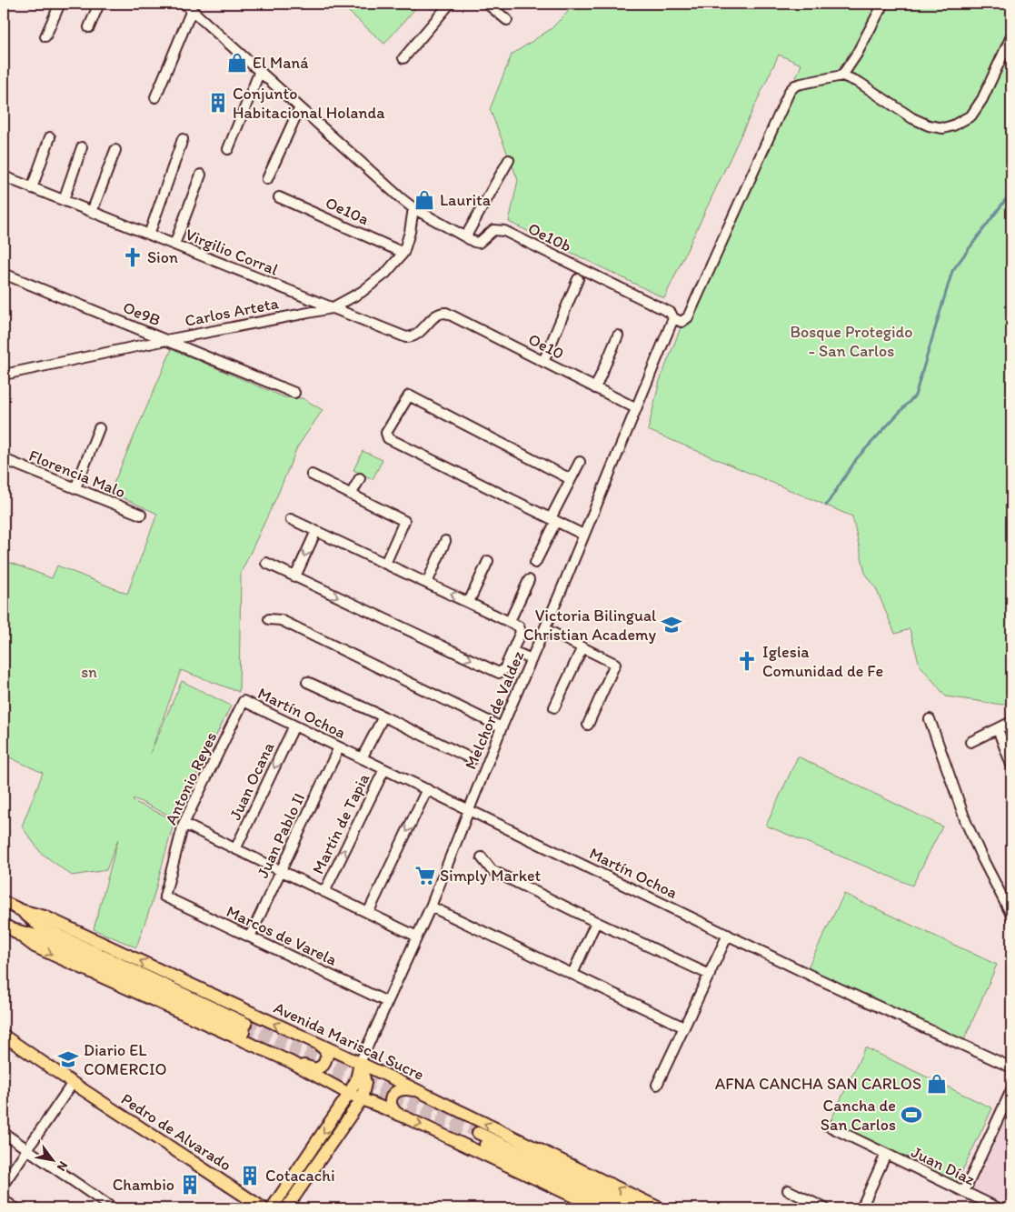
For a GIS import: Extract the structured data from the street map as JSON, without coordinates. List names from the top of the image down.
{
  "streets": {
    "main road": ["Avenida Mariscal Sucre", "Pedro de Alvarado"],
    "street": [
      "Oe10a",
      "Oe10b",
      "Virgilio Corral",
      "Carlos Arteta",
      "Oe9B",
      "Oe10",
      "Florencia Malo",
      "Melchor de Valdez",
      "Martín Ochoa",
      "Antonio Reyes",
      "Juan Ocana",
      "Martín de Tapia",
      "Juan Pablo II",
      "Marcos de Varela",
      "Juan Díaz"
    ]
  },
  "crossings": [
    ["Oe10a", "Carlos Arteta"],
    ["Oe10b", "Carlos Arteta"],
    ["Oe10b", "Melchor de Valdez"],
    ["Virgilio Corral", "Carlos Arteta"],
    ["Virgilio Corral", "Oe10"],
    ["Carlos Arteta", "Oe9B"],
    ["Oe10", "Melchor de Valdez"],
    ["Melchor de Valdez", "Martín Ochoa"],
    ["Melchor de Valdez", "Marcos de Varela"],
    ["Melchor de Valdez", "Avenida Mariscal Sucre"],
    ["Martín Ochoa", "Antonio Reyes"],
    ["Martín Ochoa", "Juan Ocana"],
    ["Martín Ochoa", "Martín de Tapia"],
    ["Martín Ochoa", "Juan Pablo II"],
    ["Antonio Reyes", "Marcos de Varela"],
    ["Juan Pablo II", "Marcos de Varela"]
  ],
  "one_way": ["Juan Ocana"],
  "parks": ["Bosque Protegido - San Carlos", "sn"],
  "places": {
    "shop": ["El Maná", "Laurita", "AFNA CANCHA SAN CARLOS"],
    "building": ["Conjunto Habitacional Holanda", "Cotacachi", "Chambio"],
    "church": ["Sion", "Iglesia Comunidad de Fe"],
    "school or university": ["Victoria Bilingual Christian Academy", "Diario EL COMERCIO"],
    "supermarket": ["Simply Market"],
    "sports": ["Cancha de San Carlos"]
  },
  "north": "bottom right"
}
